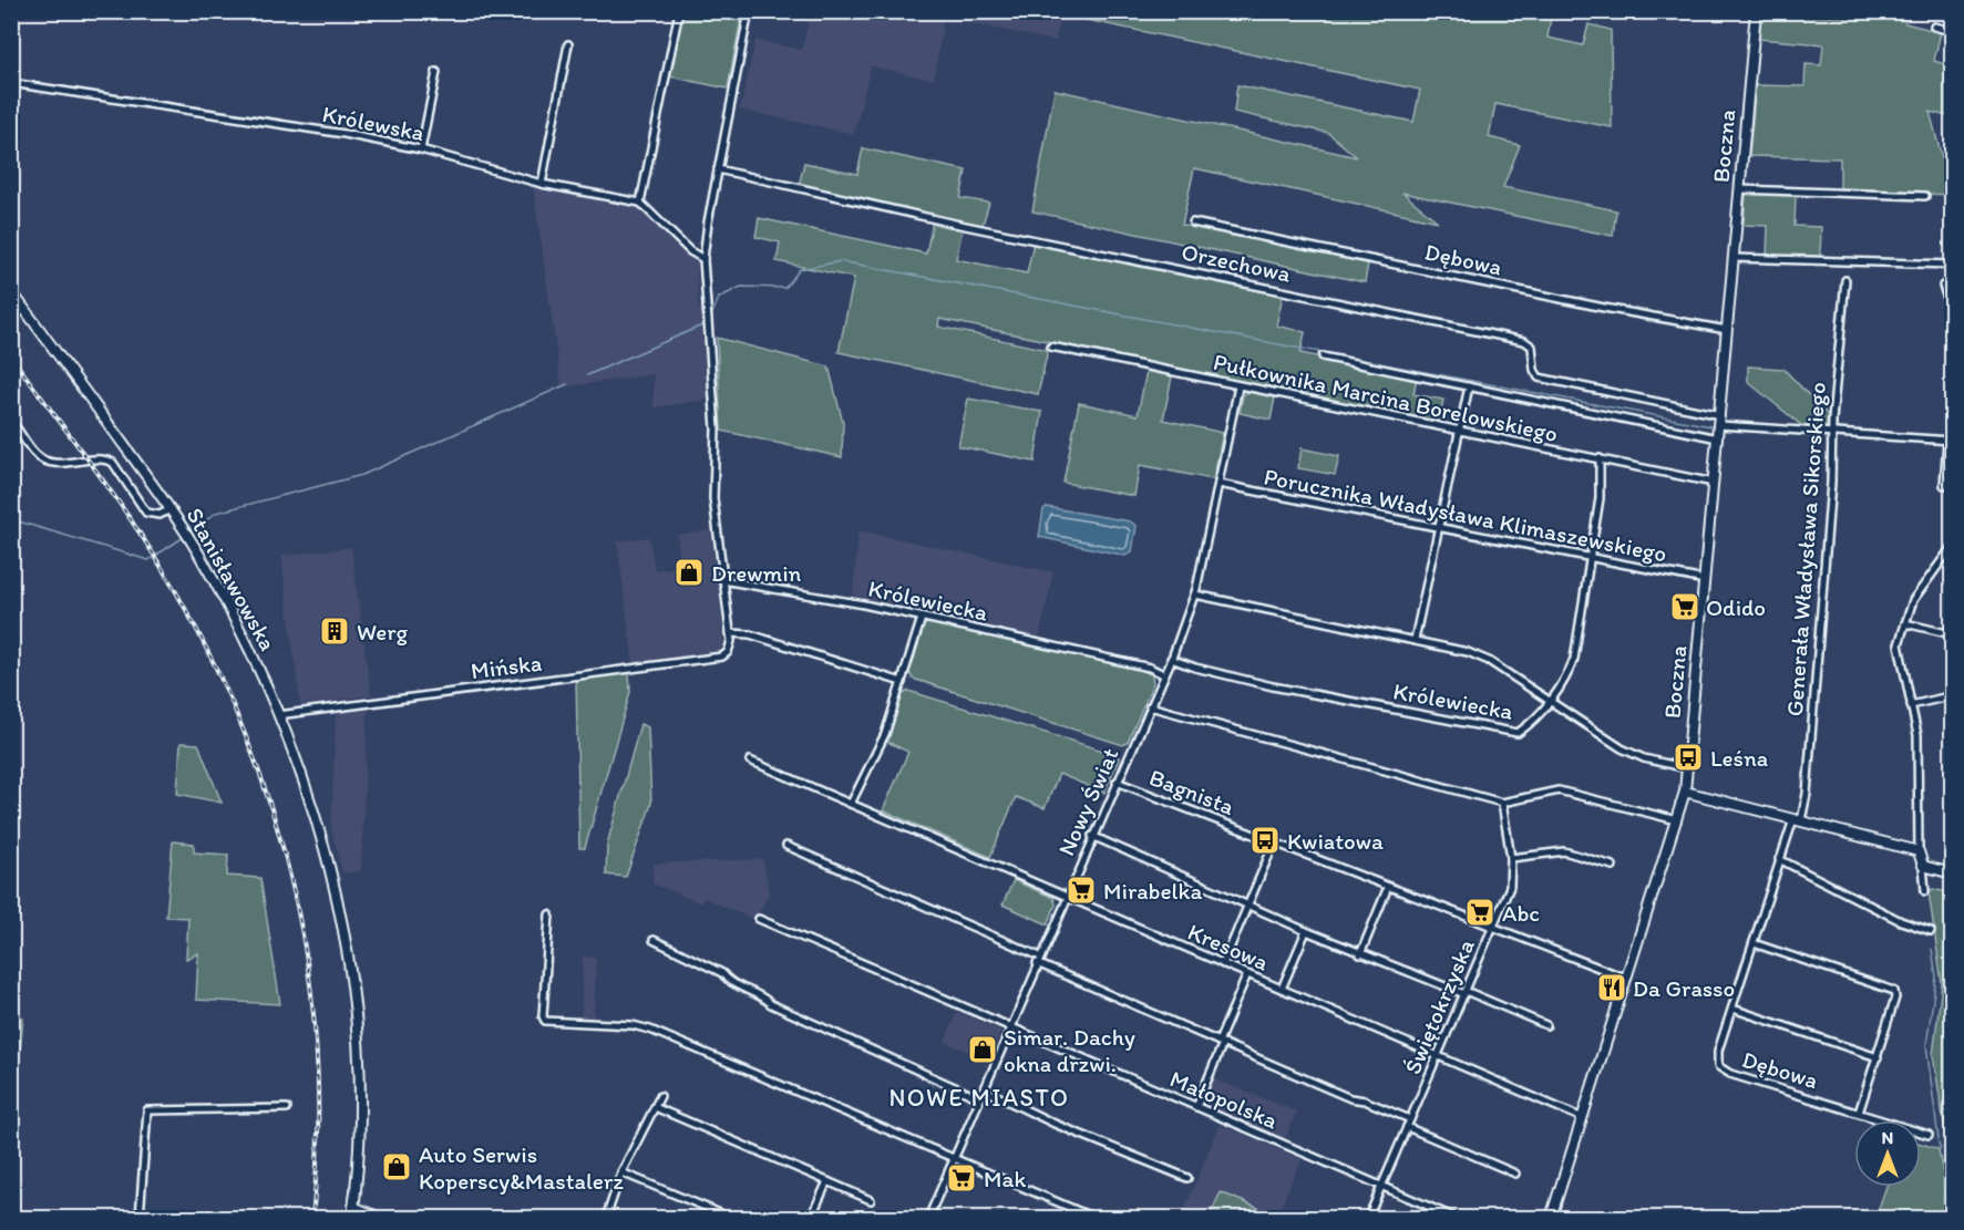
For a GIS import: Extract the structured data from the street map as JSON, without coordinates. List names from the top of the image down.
{
  "streets": {
    "street": [
      "Królewska",
      "Boczna",
      "Dębowa",
      "Orzechowa",
      "Pułkownika Marcina Borelowskiego",
      "Porucznika Władysława Klimaszewskiego",
      "Generała Władysława Sikorskiego",
      "Stanisławowska",
      "Królewiecka",
      "Mińska",
      "Bagnista",
      "Nowy Świat",
      "Kresowa",
      "Świętokrzyska",
      "Małopolska"
    ]
  },
  "crossings": [
    ["Boczna", "Dębowa"],
    ["Boczna", "Orzechowa"],
    ["Boczna", "Pułkownika Marcina Borelowskiego"],
    ["Boczna", "Porucznika Władysława Klimaszewskiego"],
    ["Boczna", "Bagnista"],
    ["Boczna", "Kresowa"],
    ["Dębowa", "Generała Władysława Sikorskiego"],
    ["Pułkownika Marcina Borelowskiego", "Królewiecka"],
    ["Pułkownika Marcina Borelowskiego", "Nowy Świat"],
    ["Porucznika Władysława Klimaszewskiego", "Królewiecka"],
    ["Porucznika Władysława Klimaszewskiego", "Nowy Świat"],
    ["Stanisławowska", "Mińska"],
    ["Królewiecka", "Nowy Świat"],
    ["Bagnista", "Nowy Świat"],
    ["Bagnista", "Świętokrzyska"],
    ["Nowy Świat", "Kresowa"],
    ["Nowy Świat", "Małopolska"],
    ["Kresowa", "Świętokrzyska"],
    ["Świętokrzyska", "Małopolska"]
  ],
  "districts": ["NOWE MIASTO"],
  "places": {
    "shop": ["Drewmin", "Simar. Dachy okna drzwi.", "Auto Serwis Koperscy&Mastalerz"],
    "supermarket": [
      "Odido",
      "Mirabelka",
      "Abc",
      "Mak"
    ],
    "building": ["Werg"],
    "bus stop": ["Leśna", "Kwiatowa"],
    "restaurant": ["Da Grasso"]
  },
  "north": "top"
}
